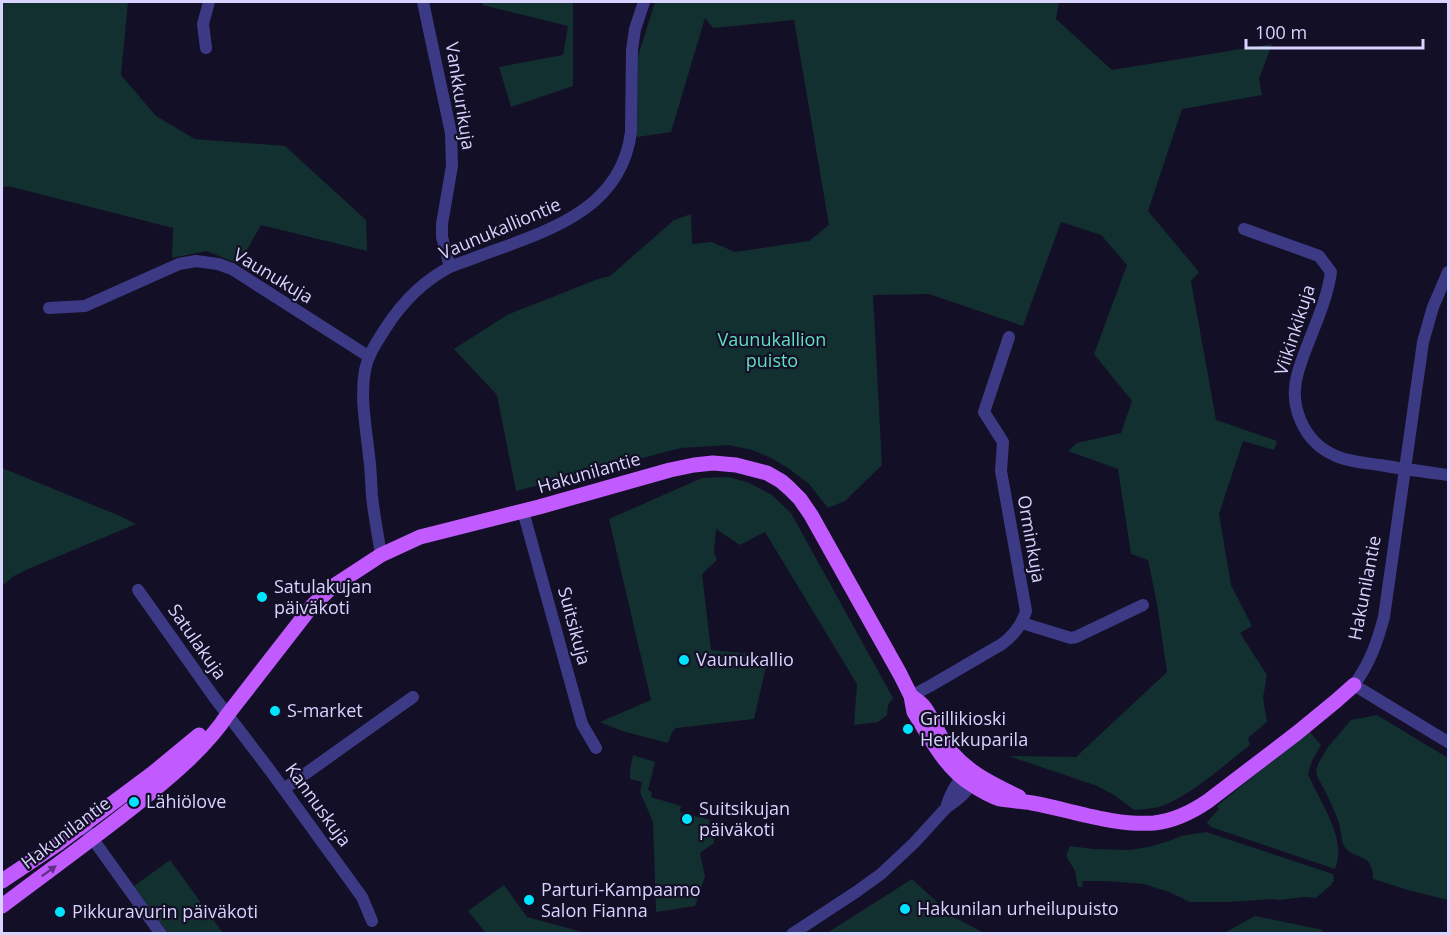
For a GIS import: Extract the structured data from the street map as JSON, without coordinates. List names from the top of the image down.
{
  "streets": {
    "main road": ["Hakunilantie"],
    "street": [
      "Vankkurikuja",
      "Vaunukalliontie",
      "Vaunukuja",
      "Viikinkikuja",
      "Orminkuja",
      "Suitsikuja",
      "Satulakuja",
      "Kannuskuja"
    ]
  },
  "crossings": [
    ["Vankkurikuja", "Vaunukalliontie"],
    ["Vaunukalliontie", "Vaunukuja"],
    ["Vaunukalliontie", "Hakunilantie"],
    ["Viikinkikuja", "Hakunilantie"],
    ["Hakunilantie", "Suitsikuja"],
    ["Hakunilantie", "Satulakuja"],
    ["Hakunilantie", "Kannuskuja"],
    ["Satulakuja", "Kannuskuja"]
  ],
  "parks": ["Vaunukallion puisto"],
  "places": [
    "Satulakujan päiväkoti",
    "Vaunukallio",
    "S-market",
    "Grillikioski Herkkuparila",
    "Lähiölove",
    "Suitsikujan päiväkoti",
    "Parturi-Kampaamo Salon Fianna",
    "Hakunilan urheilupuisto",
    "Pikkuravurin päiväkoti"
  ],
  "scale_bar": "100 m"
}
